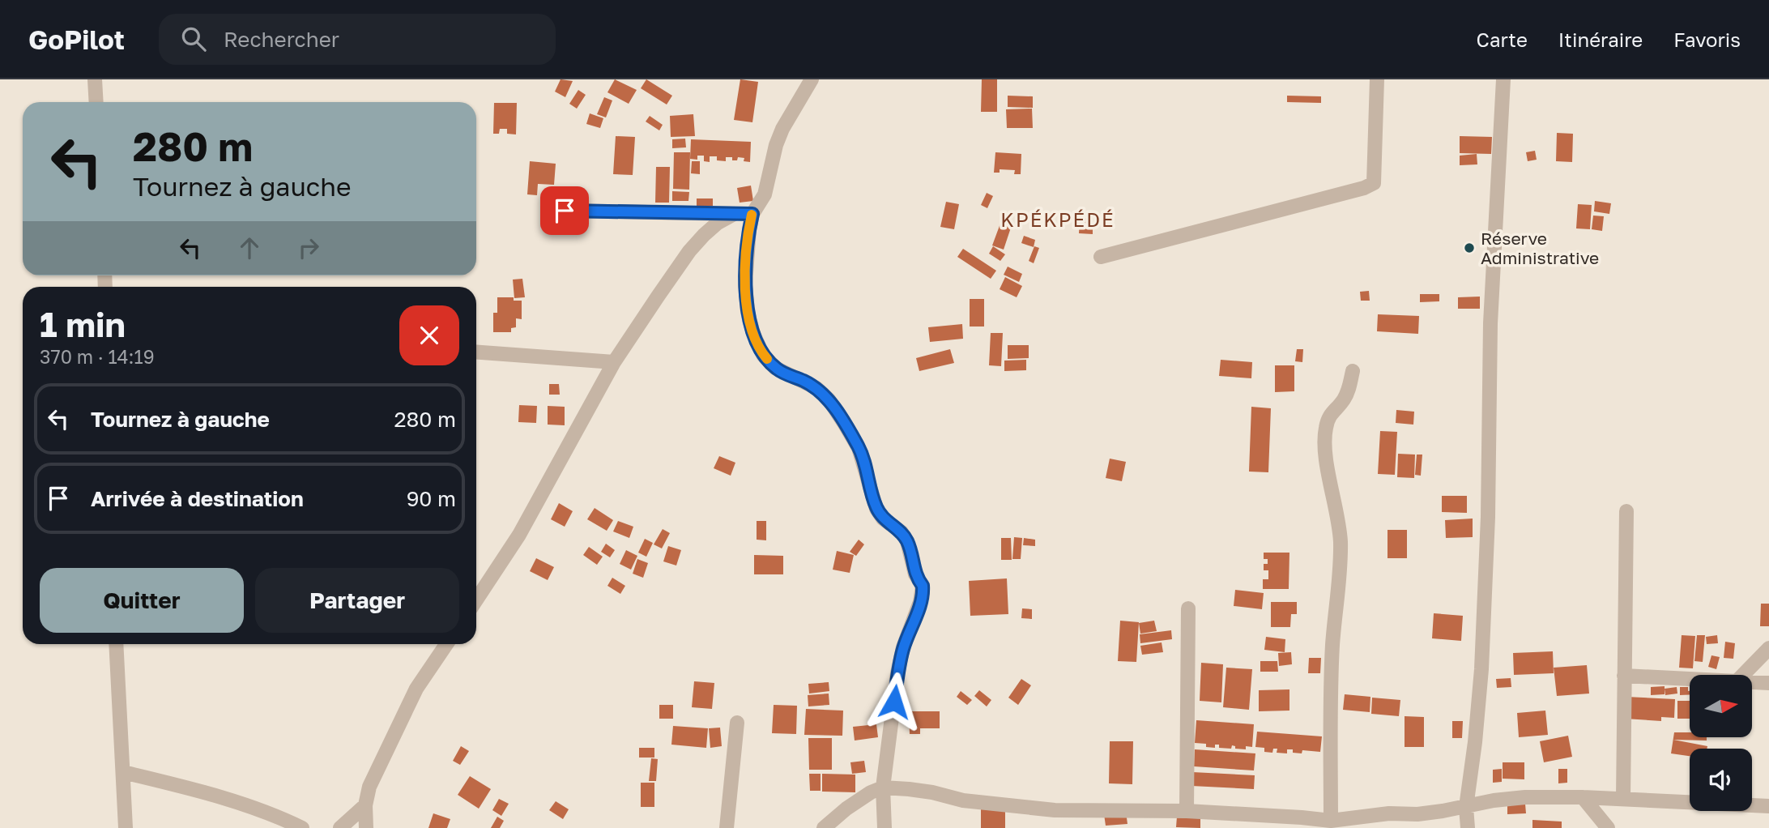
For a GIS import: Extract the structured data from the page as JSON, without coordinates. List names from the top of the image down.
{
  "districts": ["KPÉKPÉDÉ"],
  "places": ["Réserve Administrative"],
  "north": "right",
  "page": {
    "header": "GoPilot",
    "search": "Rechercher",
    "nav": ["Carte", "Itinéraire", "Favoris"],
    "turn": ["280 m", "Tournez à gauche"],
    "heading": ["1 min", "370 m · 14:19"],
    "list": [
      {
        "name": "Tournez à gauche",
        "value": "280 m"
      },
      {
        "name": "Arrivée à destination",
        "value": "90 m"
      }
    ],
    "buttons": ["Quitter", "Partager"]
  }
}
